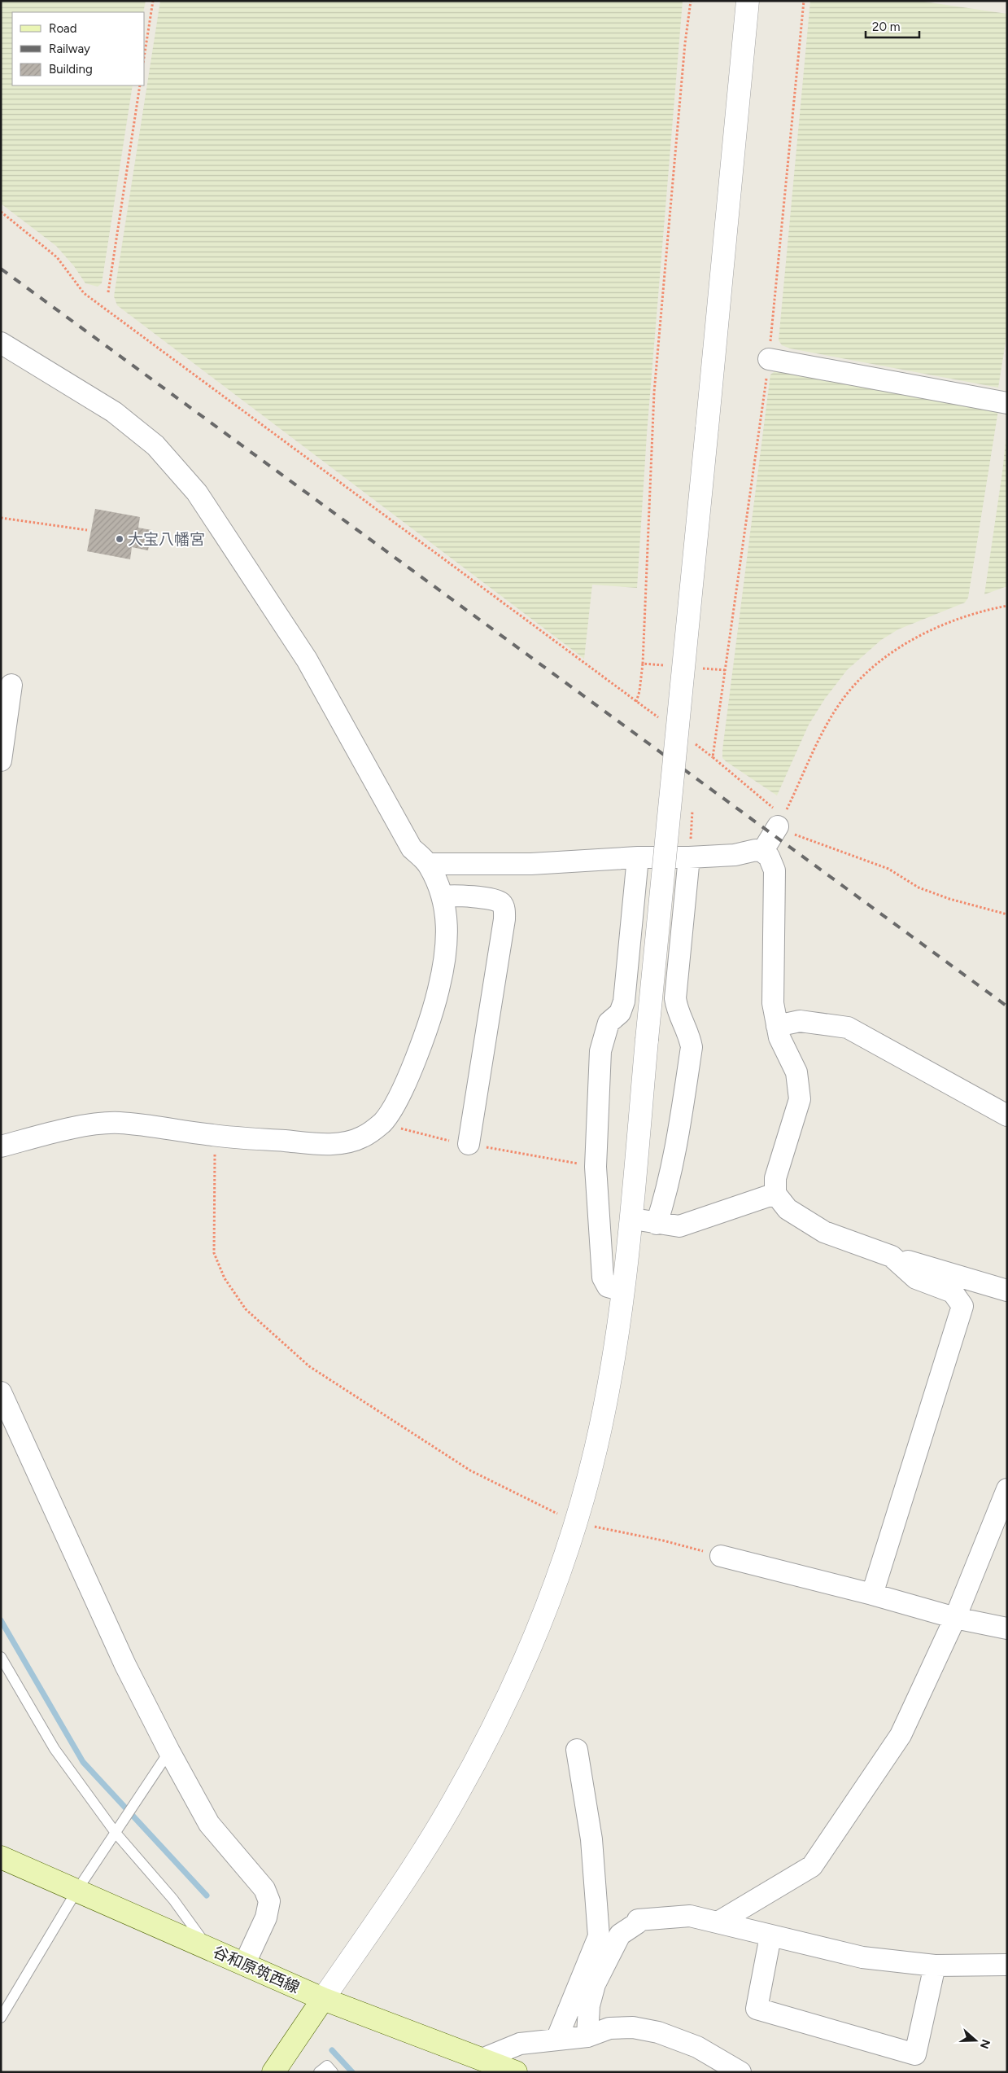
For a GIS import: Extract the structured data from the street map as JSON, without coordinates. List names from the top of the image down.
{
  "streets": {
    "main road": ["谷和原筑西線"]
  },
  "places": ["大宝八幡宮"],
  "legend": ["Road", "Railway", "Building"],
  "scale_bar": "20 m",
  "north": "right"
}
